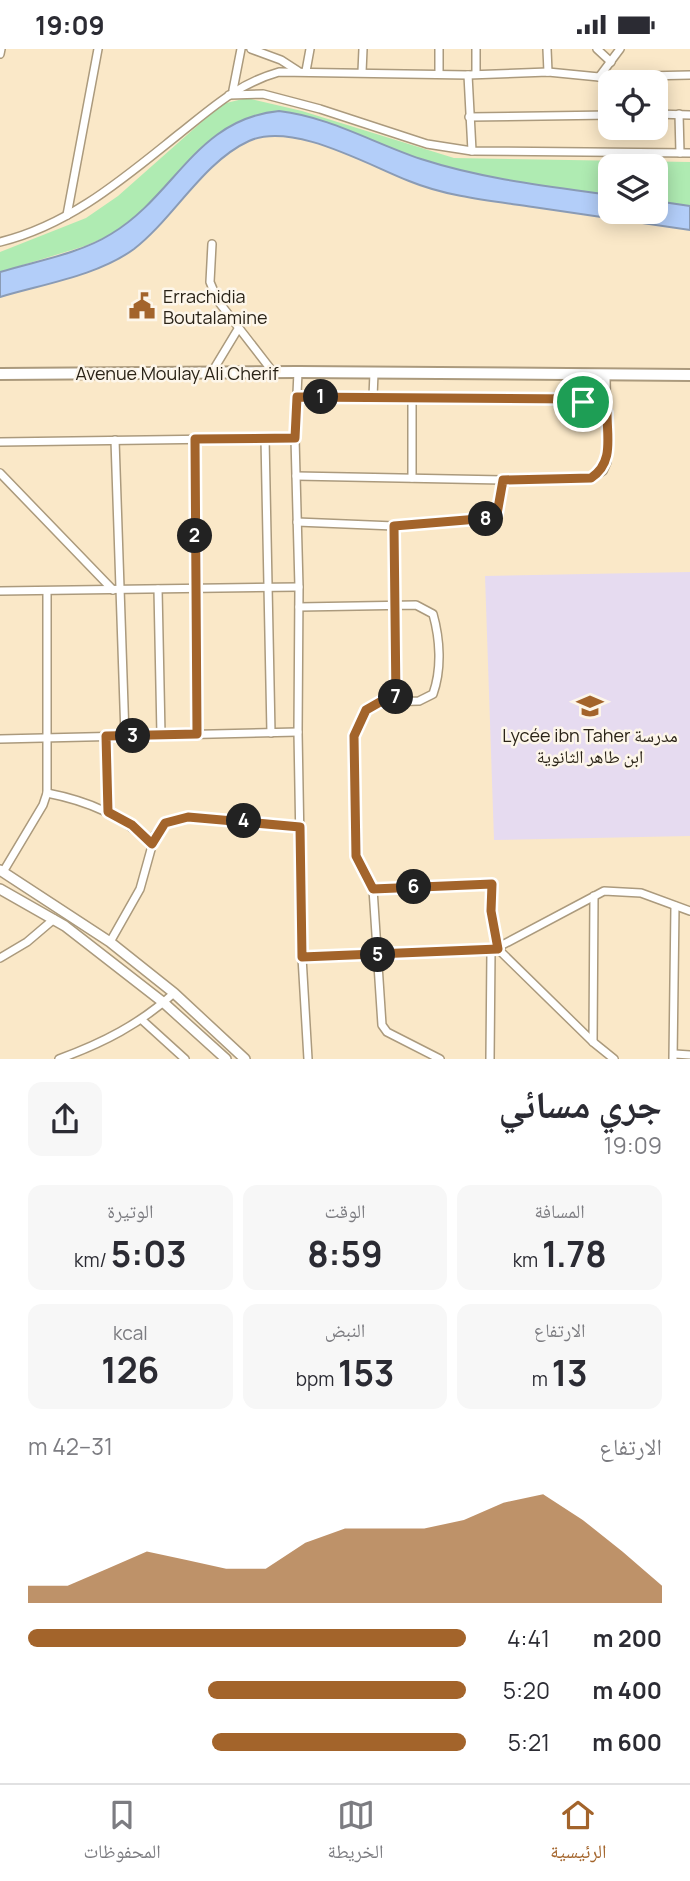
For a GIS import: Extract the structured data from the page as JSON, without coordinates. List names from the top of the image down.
{
  "streets": {
    "main road": ["Avenue Moulay Ali Cherif"]
  },
  "places": {
    "public building": ["Errachidia Boutalamine"],
    "school or university": ["Lycée ibn Taher مدرسة ابن طاهر الثانوية"]
  },
  "page": {
    "status": "19:09",
    "pins": [
      "1",
      "8",
      "2",
      "7",
      "3",
      "4",
      "6",
      "5"
    ],
    "heading": ["جري مسائي", "19:09"],
    "stats": [
      ["المسافة", "1.78 km"],
      ["الوقت", "8:59"],
      ["الوتيرة", "5:03 /km"],
      ["الارتفاع", "13 m"],
      ["النبض", "153 bpm"],
      ["kcal", "126"]
    ],
    "chart": ["الارتفاع", "31–42 m"],
    "list": [
      {
        "name": "200 m",
        "note": "4:41"
      },
      {
        "name": "400 m",
        "note": "5:20"
      },
      {
        "name": "600 m",
        "note": "5:21"
      }
    ],
    "tabs": ["الرئيسية", "الخريطة", "المحفوظات"]
  }
}
